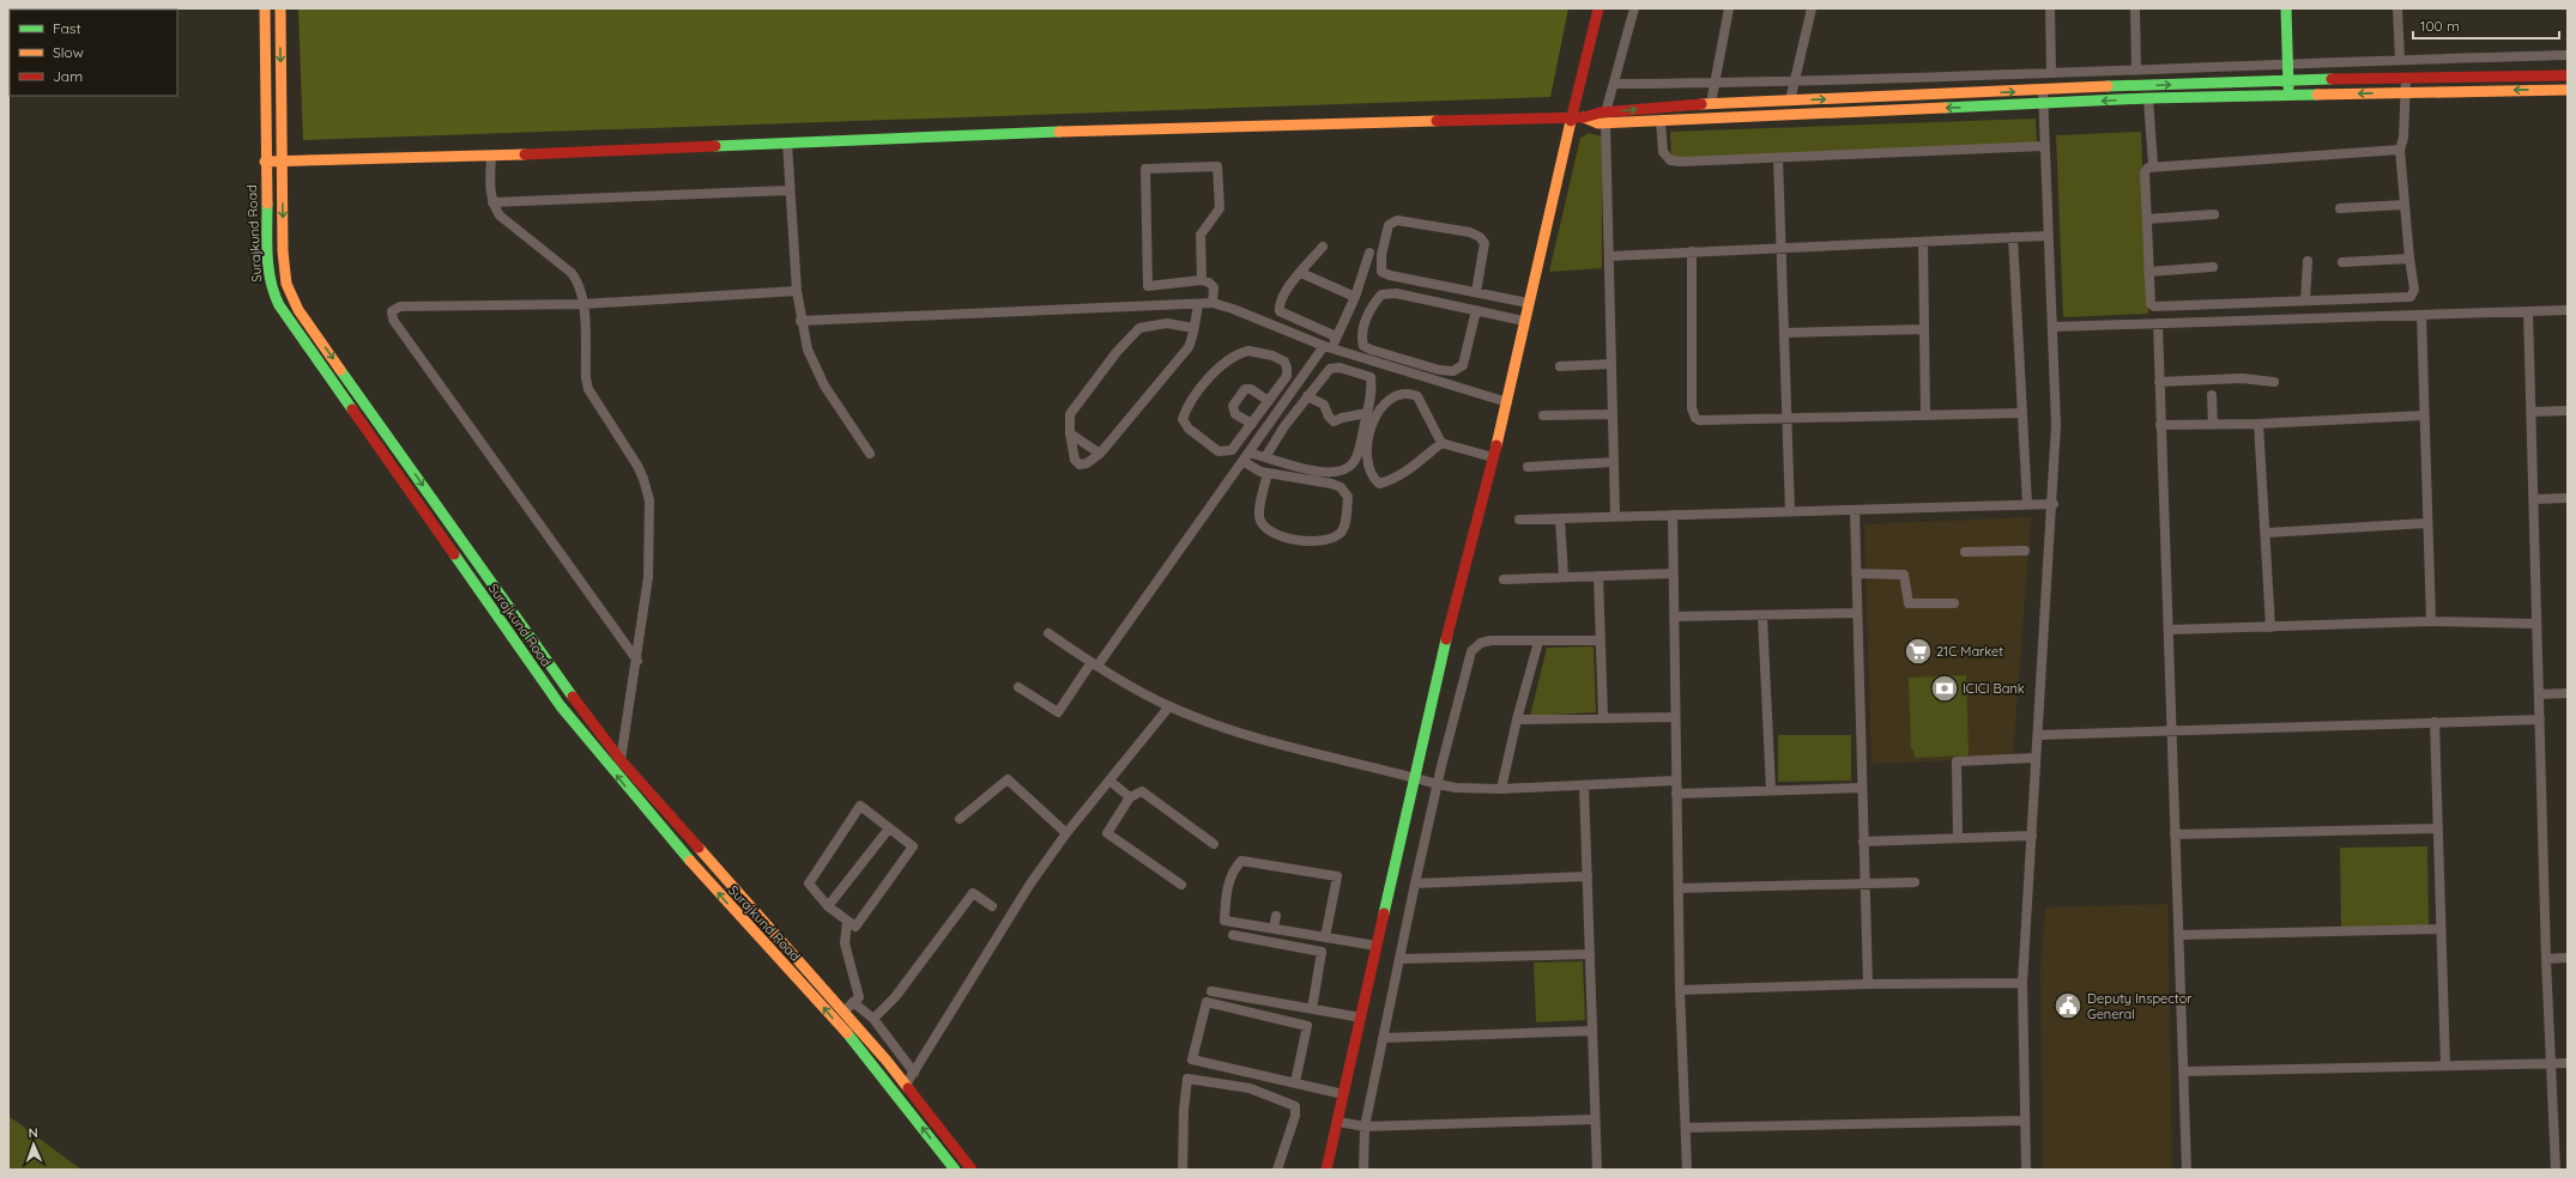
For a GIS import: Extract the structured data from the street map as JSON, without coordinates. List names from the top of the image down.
{
  "streets": {
    "street": ["Surajkund Road"]
  },
  "places": {
    "supermarket": ["21C Market"],
    "bank": ["ICICI Bank"],
    "public building": ["Deputy Inspector General"]
  },
  "legend": ["Fast", "Slow", "Jam"],
  "scale_bar": "100 m",
  "north": "top"
}
